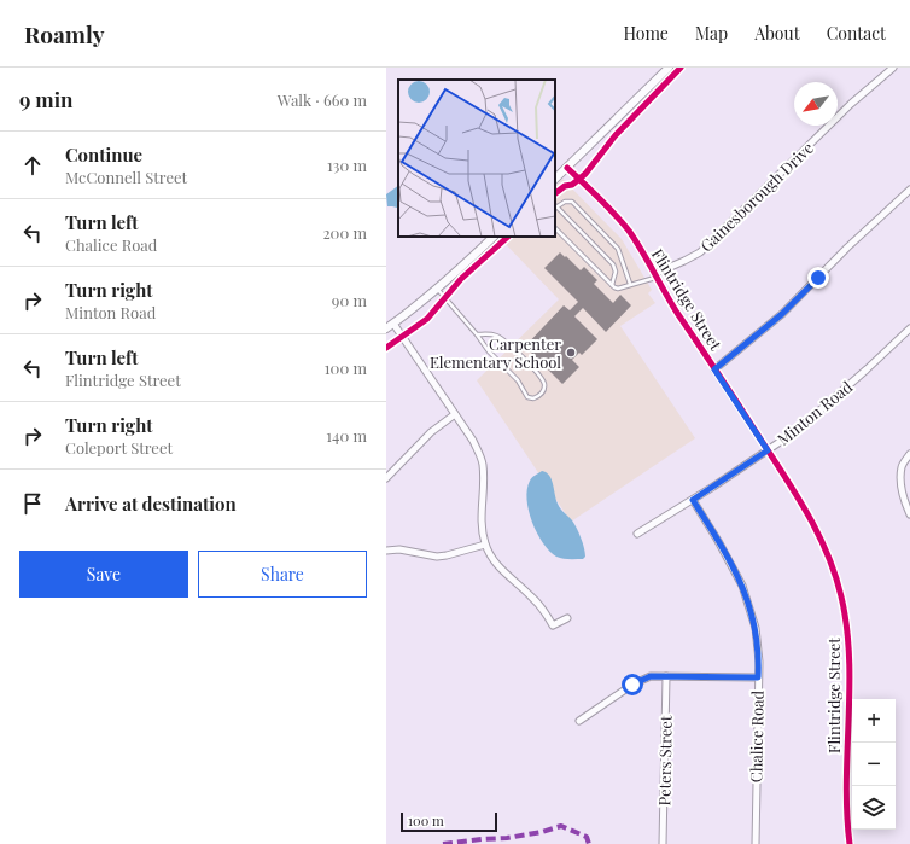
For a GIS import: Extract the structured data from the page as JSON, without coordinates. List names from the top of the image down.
{
  "streets": {
    "street": [
      "Gainesborough Drive",
      "Flintridge Street",
      "Minton Road",
      "Chalice Road",
      "Peters Street"
    ]
  },
  "crossings": [
    ["Gainesborough Drive", "Flintridge Street"],
    ["Flintridge Street", "Minton Road"],
    ["Minton Road", "Chalice Road"]
  ],
  "places": ["Carpenter Elementary School"],
  "scale_bar": "100 m",
  "north": "bottom left",
  "page": {
    "header": "Roamly",
    "nav": [
      "Home",
      "Map",
      "About",
      "Contact"
    ],
    "heading": ["9 min", "Walk · 660 m"],
    "list": [
      ["Continue", "McConnell Street", "130 m"],
      ["Turn left", "Chalice Road", "200 m"],
      ["Turn right", "Minton Road", "90 m"],
      ["Turn left", "Flintridge Street", "100 m"],
      ["Turn right", "Coleport Street", "140 m"],
      "Arrive at destination"
    ],
    "buttons": ["Save", "Share"],
    "map_buttons": ["+", "−"],
    "scale": "100 m"
  }
}
